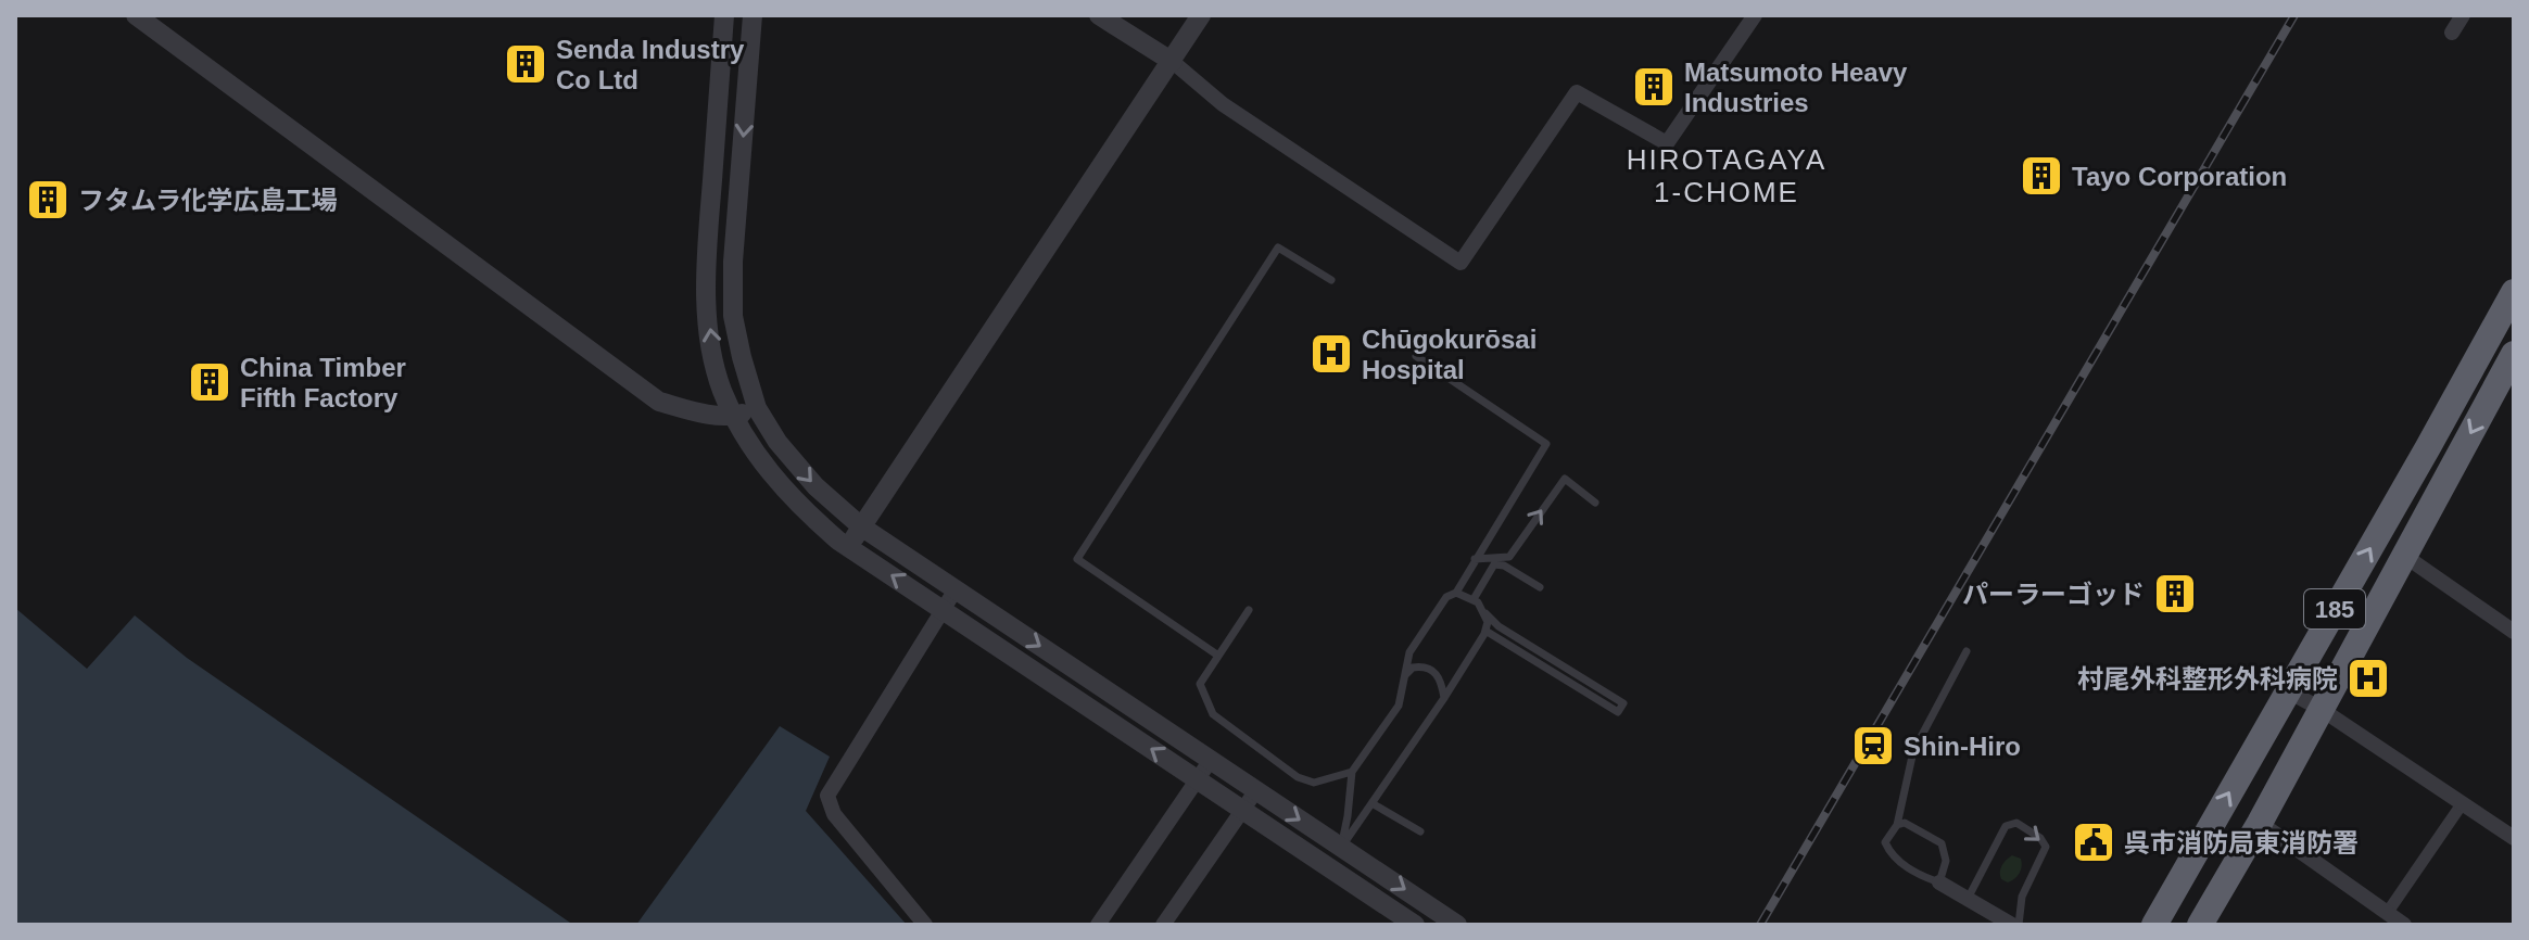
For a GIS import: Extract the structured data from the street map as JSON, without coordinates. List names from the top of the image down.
{
  "streets": {
    "highway": ["185"]
  },
  "districts": ["HIROTAGAYA 1-CHOME"],
  "places": {
    "building": [
      "Senda Industry Co Ltd",
      "Matsumoto Heavy Industries",
      "Tayo Corporation",
      "フタムラ化学広島工場",
      "China Timber Fifth Factory",
      "パーラーゴッド"
    ],
    "hospital": ["Chūgokurōsai Hospital", "村尾外科整形外科病院"],
    "station": ["Shin-Hiro"],
    "public building": ["呉市消防局東消防署"]
  }
}
